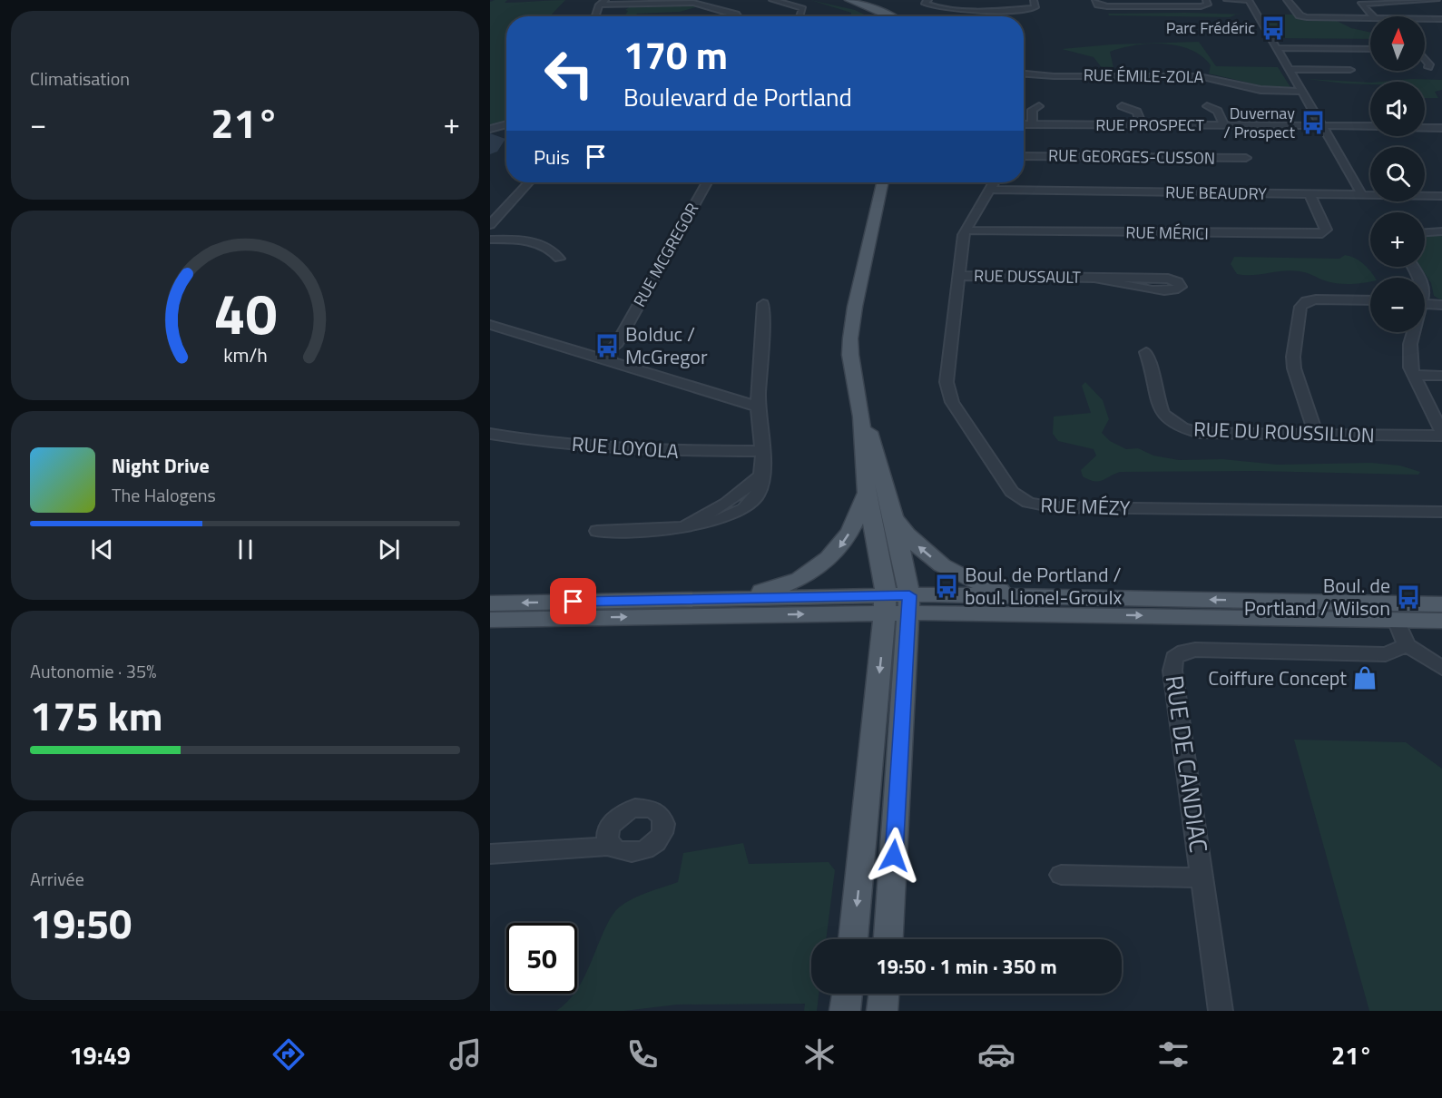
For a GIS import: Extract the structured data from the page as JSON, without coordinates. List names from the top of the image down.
{
  "streets": {
    "street": [
      "RUE ÉMILE-ZOLA",
      "RUE PROSPECT",
      "RUE GEORGES-CUSSON",
      "RUE BEAUDRY",
      "RUE MÉRICI",
      "RUE MCGREGOR",
      "RUE DUSSAULT",
      "RUE DU ROUSSILLON",
      "RUE LOYOLA",
      "RUE MÉZY",
      "RUE DE CANDIAC"
    ]
  },
  "crossings": [
    ["RUE BEAUDRY", "RUE MÉRICI"],
    ["RUE BEAUDRY", "RUE MÉZY"],
    ["RUE MÉRICI", "RUE MÉZY"],
    ["RUE DUSSAULT", "RUE MÉZY"]
  ],
  "places": {
    "bus stop": [
      "Parc Frédéric",
      "Duvernay / Prospect",
      "Bolduc / McGregor",
      "Boul. de Portland / boul. Lionel-Groulx",
      "Boul. de Portland / Wilson"
    ],
    "shop": ["Coiffure Concept"]
  },
  "north": "top",
  "page": {
    "tile": [
      "Climatisation",
      ["Autonomie · 35%", "175 km"],
      ["Arrivée", "19:50"]
    ],
    "map_buttons": ["+", "−"],
    "turn": ["170 m", "Boulevard de Portland"],
    "heat": ["−", "21°", "+"],
    "then": "Puis",
    "song": ["Night Drive", "The Halogens"],
    "limit": "50",
    "trip": "19:50 · 1 min · 350 m",
    "tabs": ["19:49", "21°"],
    "gauge": ["40", "km/h"]
  }
}
